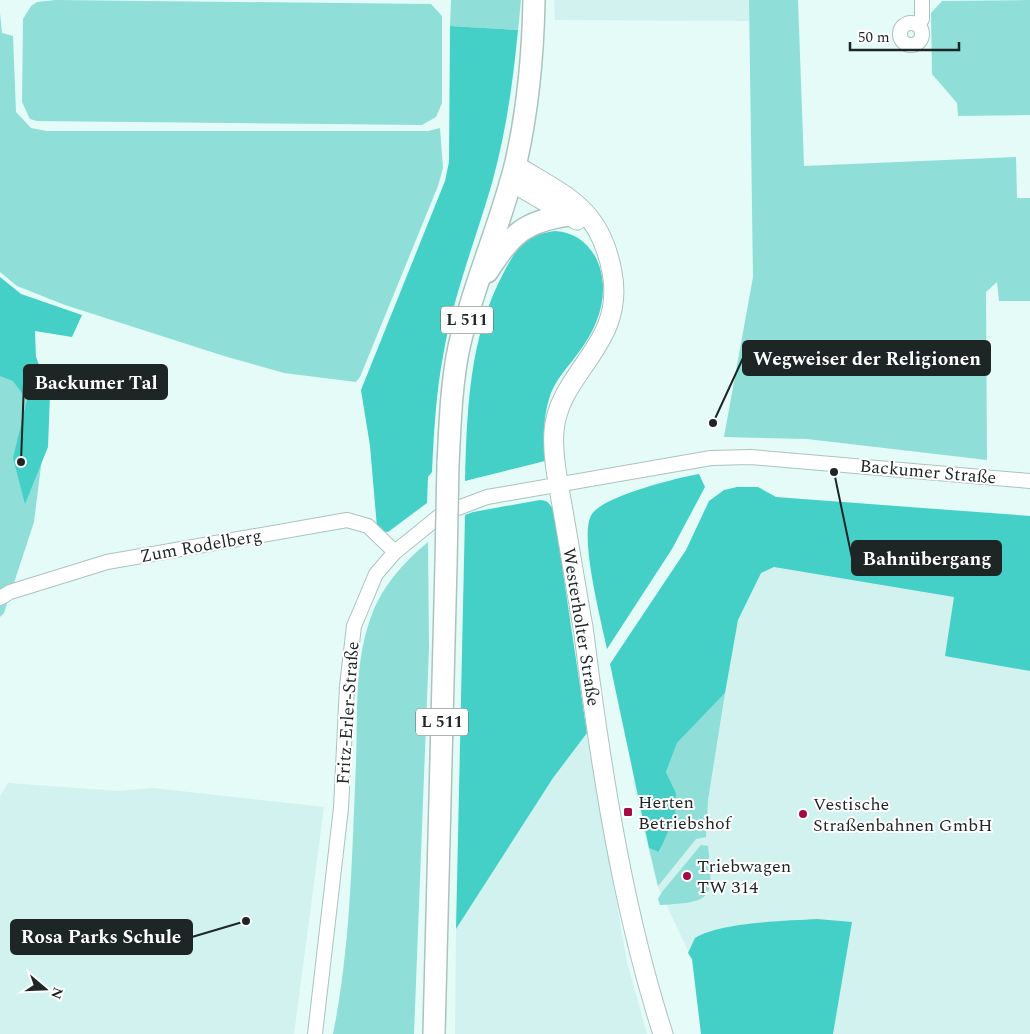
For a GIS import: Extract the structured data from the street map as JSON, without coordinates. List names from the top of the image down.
{
  "streets": {
    "main road": ["L 511"],
    "street": [
      "Backumer Straße",
      "Zum Rodelberg",
      "Westerholter Straße",
      "Fritz-Erler-Straße"
    ]
  },
  "crossings": [
    ["L 511", "Westerholter Straße"],
    ["Backumer Straße", "Westerholter Straße"],
    ["Backumer Straße", "Fritz-Erler-Straße"],
    ["Zum Rodelberg", "Fritz-Erler-Straße"],
    ["Westerholter Straße", "Fritz-Erler-Straße"]
  ],
  "places": {
    "other": [
      "Wegweiser der Religionen",
      "Backumer Tal",
      "Bahnübergang",
      "Vestische Straßenbahnen GmbH",
      "Triebwagen TW 314",
      "Rosa Parks Schule"
    ],
    "transit": ["Herten Betriebshof"]
  },
  "scale_bar": "50 m",
  "north": "right"
}
